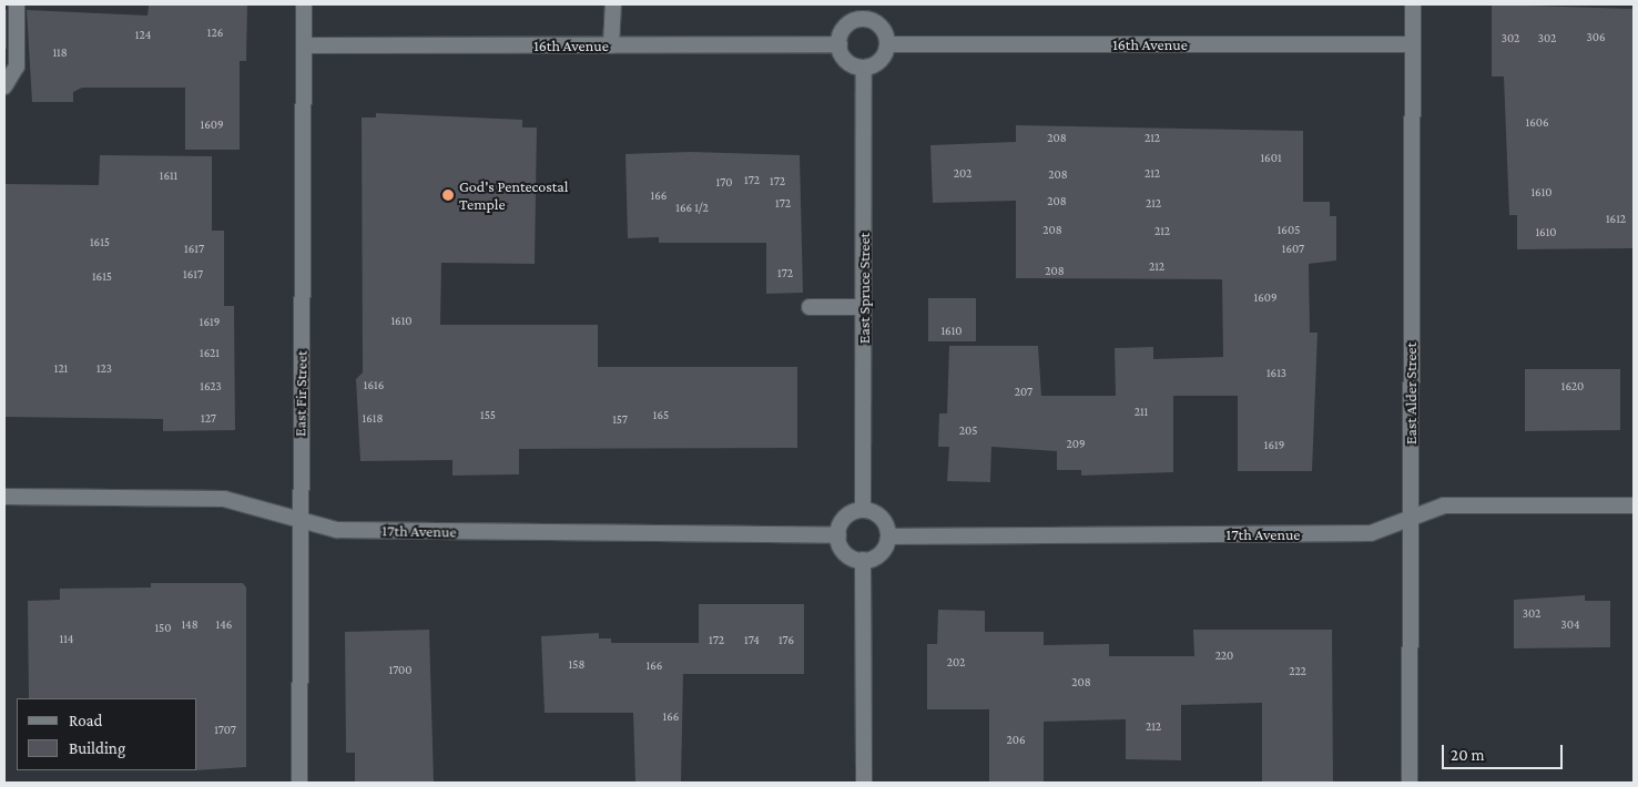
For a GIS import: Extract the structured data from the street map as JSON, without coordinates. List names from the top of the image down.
{
  "streets": {
    "street": [
      "16th Avenue",
      "East Spruce Street",
      "East Fir Street",
      "East Alder Street",
      "17th Avenue"
    ]
  },
  "crossings": [
    ["16th Avenue", "East Spruce Street"],
    ["16th Avenue", "East Fir Street"],
    ["16th Avenue", "East Alder Street"],
    ["East Spruce Street", "17th Avenue"],
    ["East Fir Street", "17th Avenue"],
    ["East Alder Street", "17th Avenue"]
  ],
  "places": ["God's Pentecostal Temple"],
  "house_numbers": [
    "126",
    "124",
    "306",
    "302",
    "302",
    "118",
    "1606",
    "1609",
    "208",
    "212",
    "1601",
    "202",
    "212",
    "208",
    "1611",
    "172",
    "172",
    "170",
    "1610",
    "166",
    "208",
    "172",
    "212",
    "166 1/2",
    "1612",
    "208",
    "1605",
    "212",
    "1610",
    "1615",
    "1617",
    "1607",
    "212",
    "208",
    "172",
    "1617",
    "1615",
    "1609",
    "1610",
    "1619",
    "1610",
    "1621",
    "121",
    "123",
    "1613",
    "1616",
    "1623",
    "1620",
    "207",
    "211",
    "155",
    "165",
    "127",
    "1618",
    "157",
    "205",
    "209",
    "1619",
    "302",
    "148",
    "146",
    "304",
    "150",
    "114",
    "172",
    "174",
    "176",
    "220",
    "202",
    "158",
    "166",
    "1700",
    "222",
    "208",
    "166",
    "212",
    "1707",
    "206"
  ],
  "legend": ["Road", "Building"],
  "scale_bar": "20 m"
}
